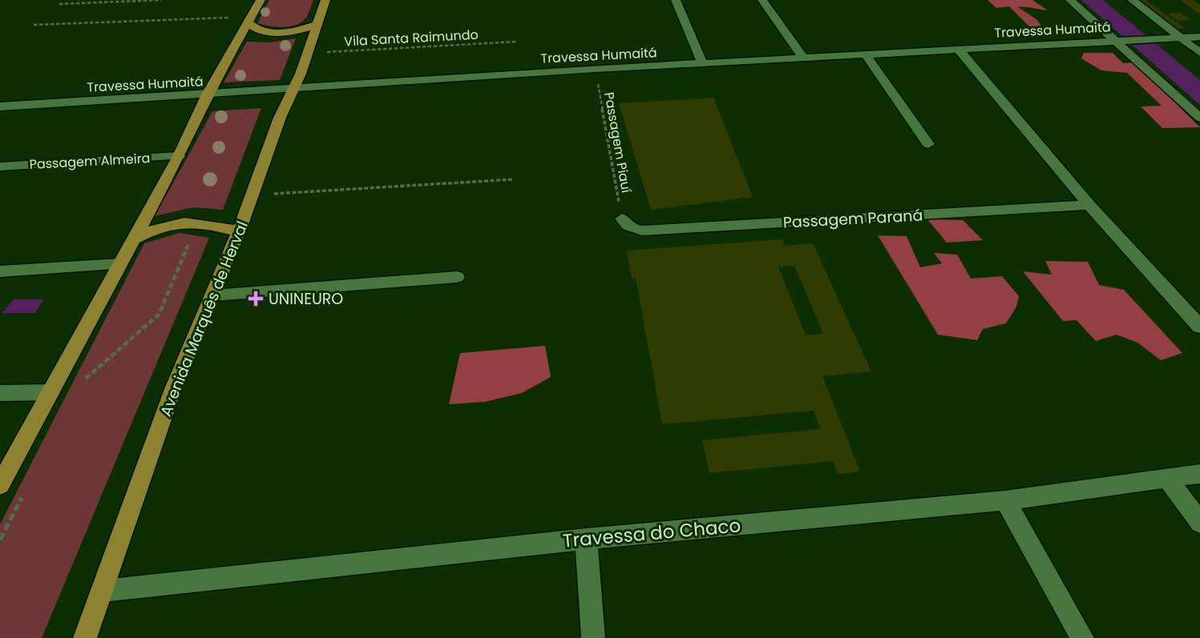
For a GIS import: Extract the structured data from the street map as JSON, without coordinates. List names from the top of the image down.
{
  "streets": {
    "main road": ["Avenida Marquês de Herval"],
    "street": [
      "Travessa Humaitá",
      "Passagem Almeira",
      "Passagem Paraná",
      "Travessa do Chaco"
    ],
    "path": ["Vila Santa Raimundo", "Passagem Piauí"]
  },
  "crossings": [
    ["Travessa Humaitá", "Passagem Piauí"],
    ["Travessa Humaitá", "Avenida Marquês de Herval"],
    ["Vila Santa Raimundo", "Avenida Marquês de Herval"],
    ["Passagem Piauí", "Passagem Paraná"],
    ["Avenida Marquês de Herval", "Travessa do Chaco"]
  ],
  "places": {
    "health": ["UNINEURO"]
  }
}
